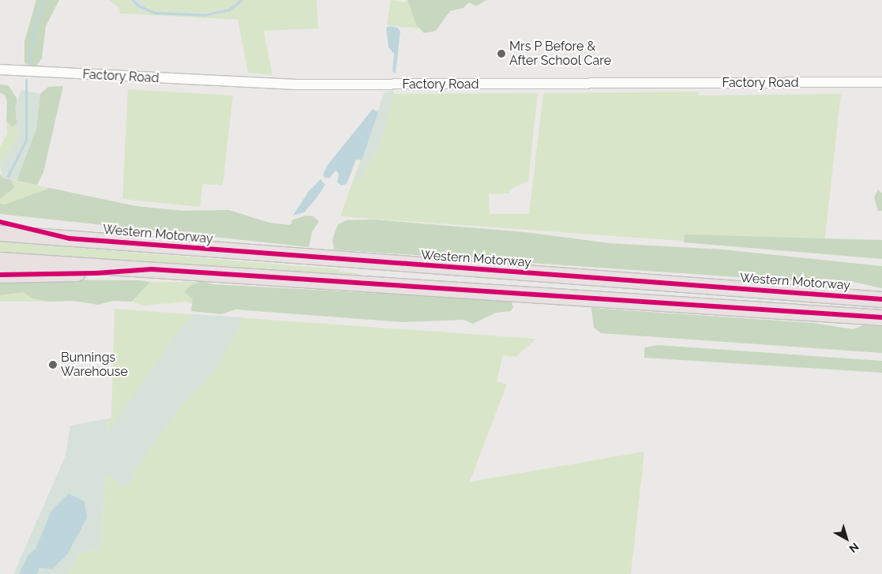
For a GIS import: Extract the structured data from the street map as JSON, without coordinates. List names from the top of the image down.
{
  "streets": {
    "highway": ["Western Motorway"],
    "street": ["Factory Road"]
  },
  "places": ["Mrs P Before & After School Care", "Bunnings Warehouse"],
  "north": "bottom right"
}
